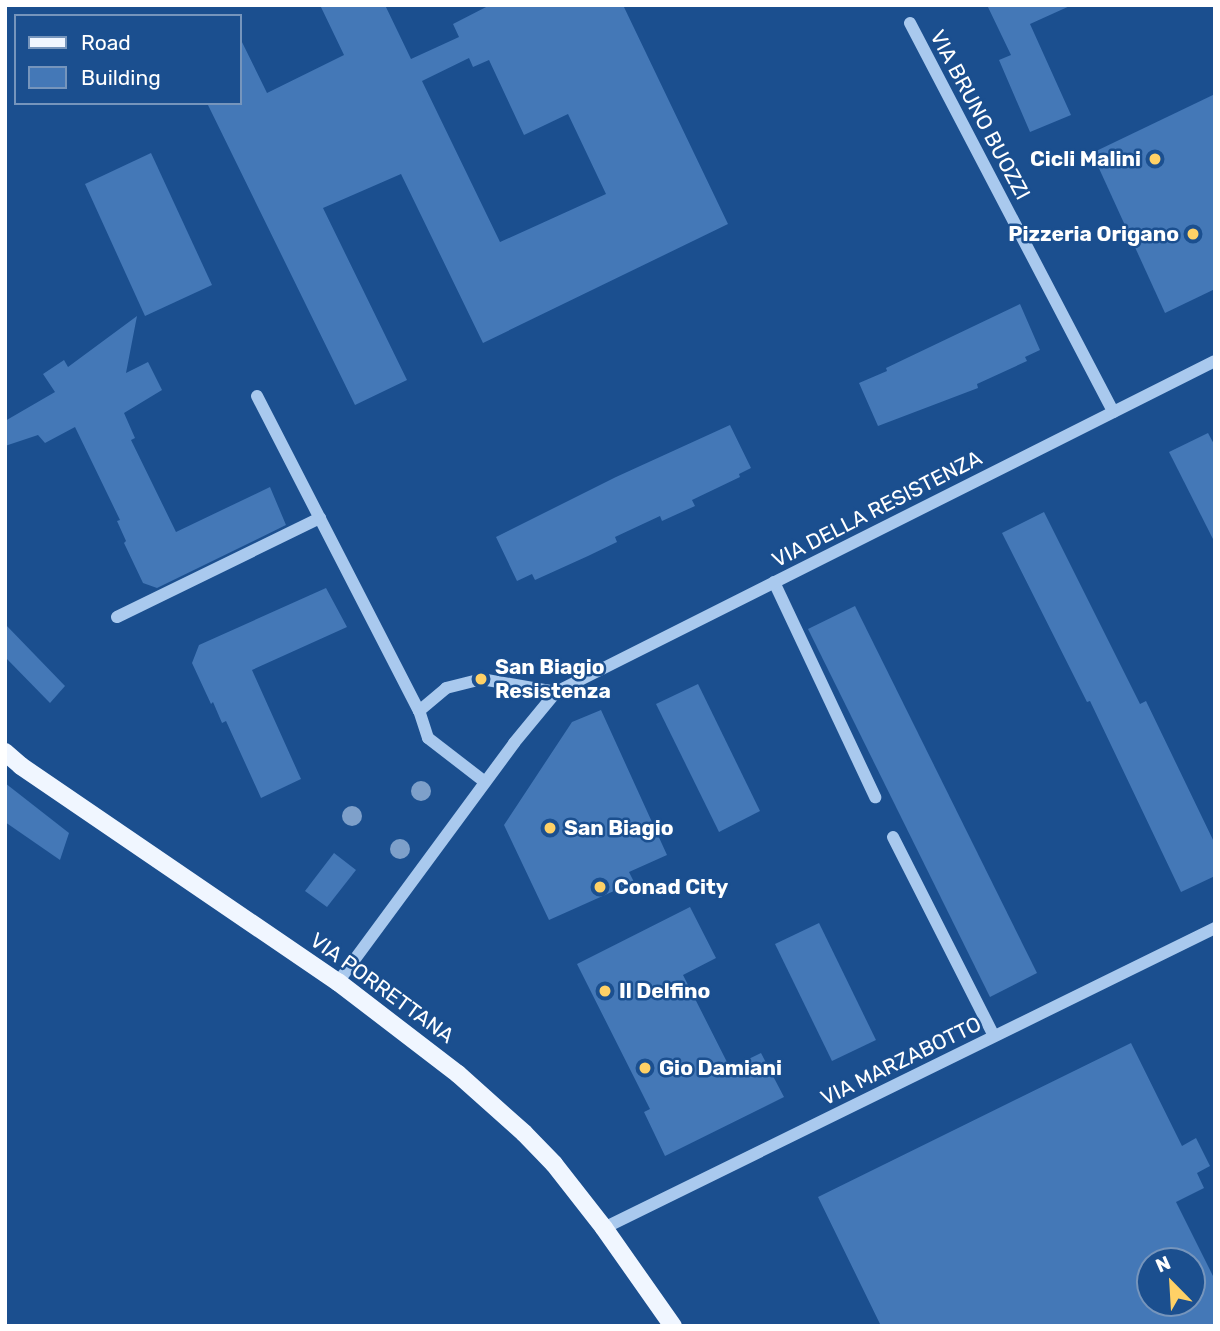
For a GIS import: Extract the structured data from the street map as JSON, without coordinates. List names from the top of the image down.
{
  "streets": {
    "main road": ["VIA PORRETTANA"],
    "street": ["VIA BRUNO BUOZZI", "VIA DELLA RESISTENZA", "VIA MARZABOTTO"]
  },
  "crossings": [
    ["VIA BRUNO BUOZZI", "VIA DELLA RESISTENZA"],
    ["VIA DELLA RESISTENZA", "VIA PORRETTANA"],
    ["VIA PORRETTANA", "VIA MARZABOTTO"]
  ],
  "places": [
    "Cicli Malini",
    "Pizzeria Origano",
    "San Biagio Resistenza",
    "San Biagio",
    "Conad City",
    "Il Delfino",
    "Gio Damiani"
  ],
  "legend": ["Road", "Building"],
  "north": "top left"
}
